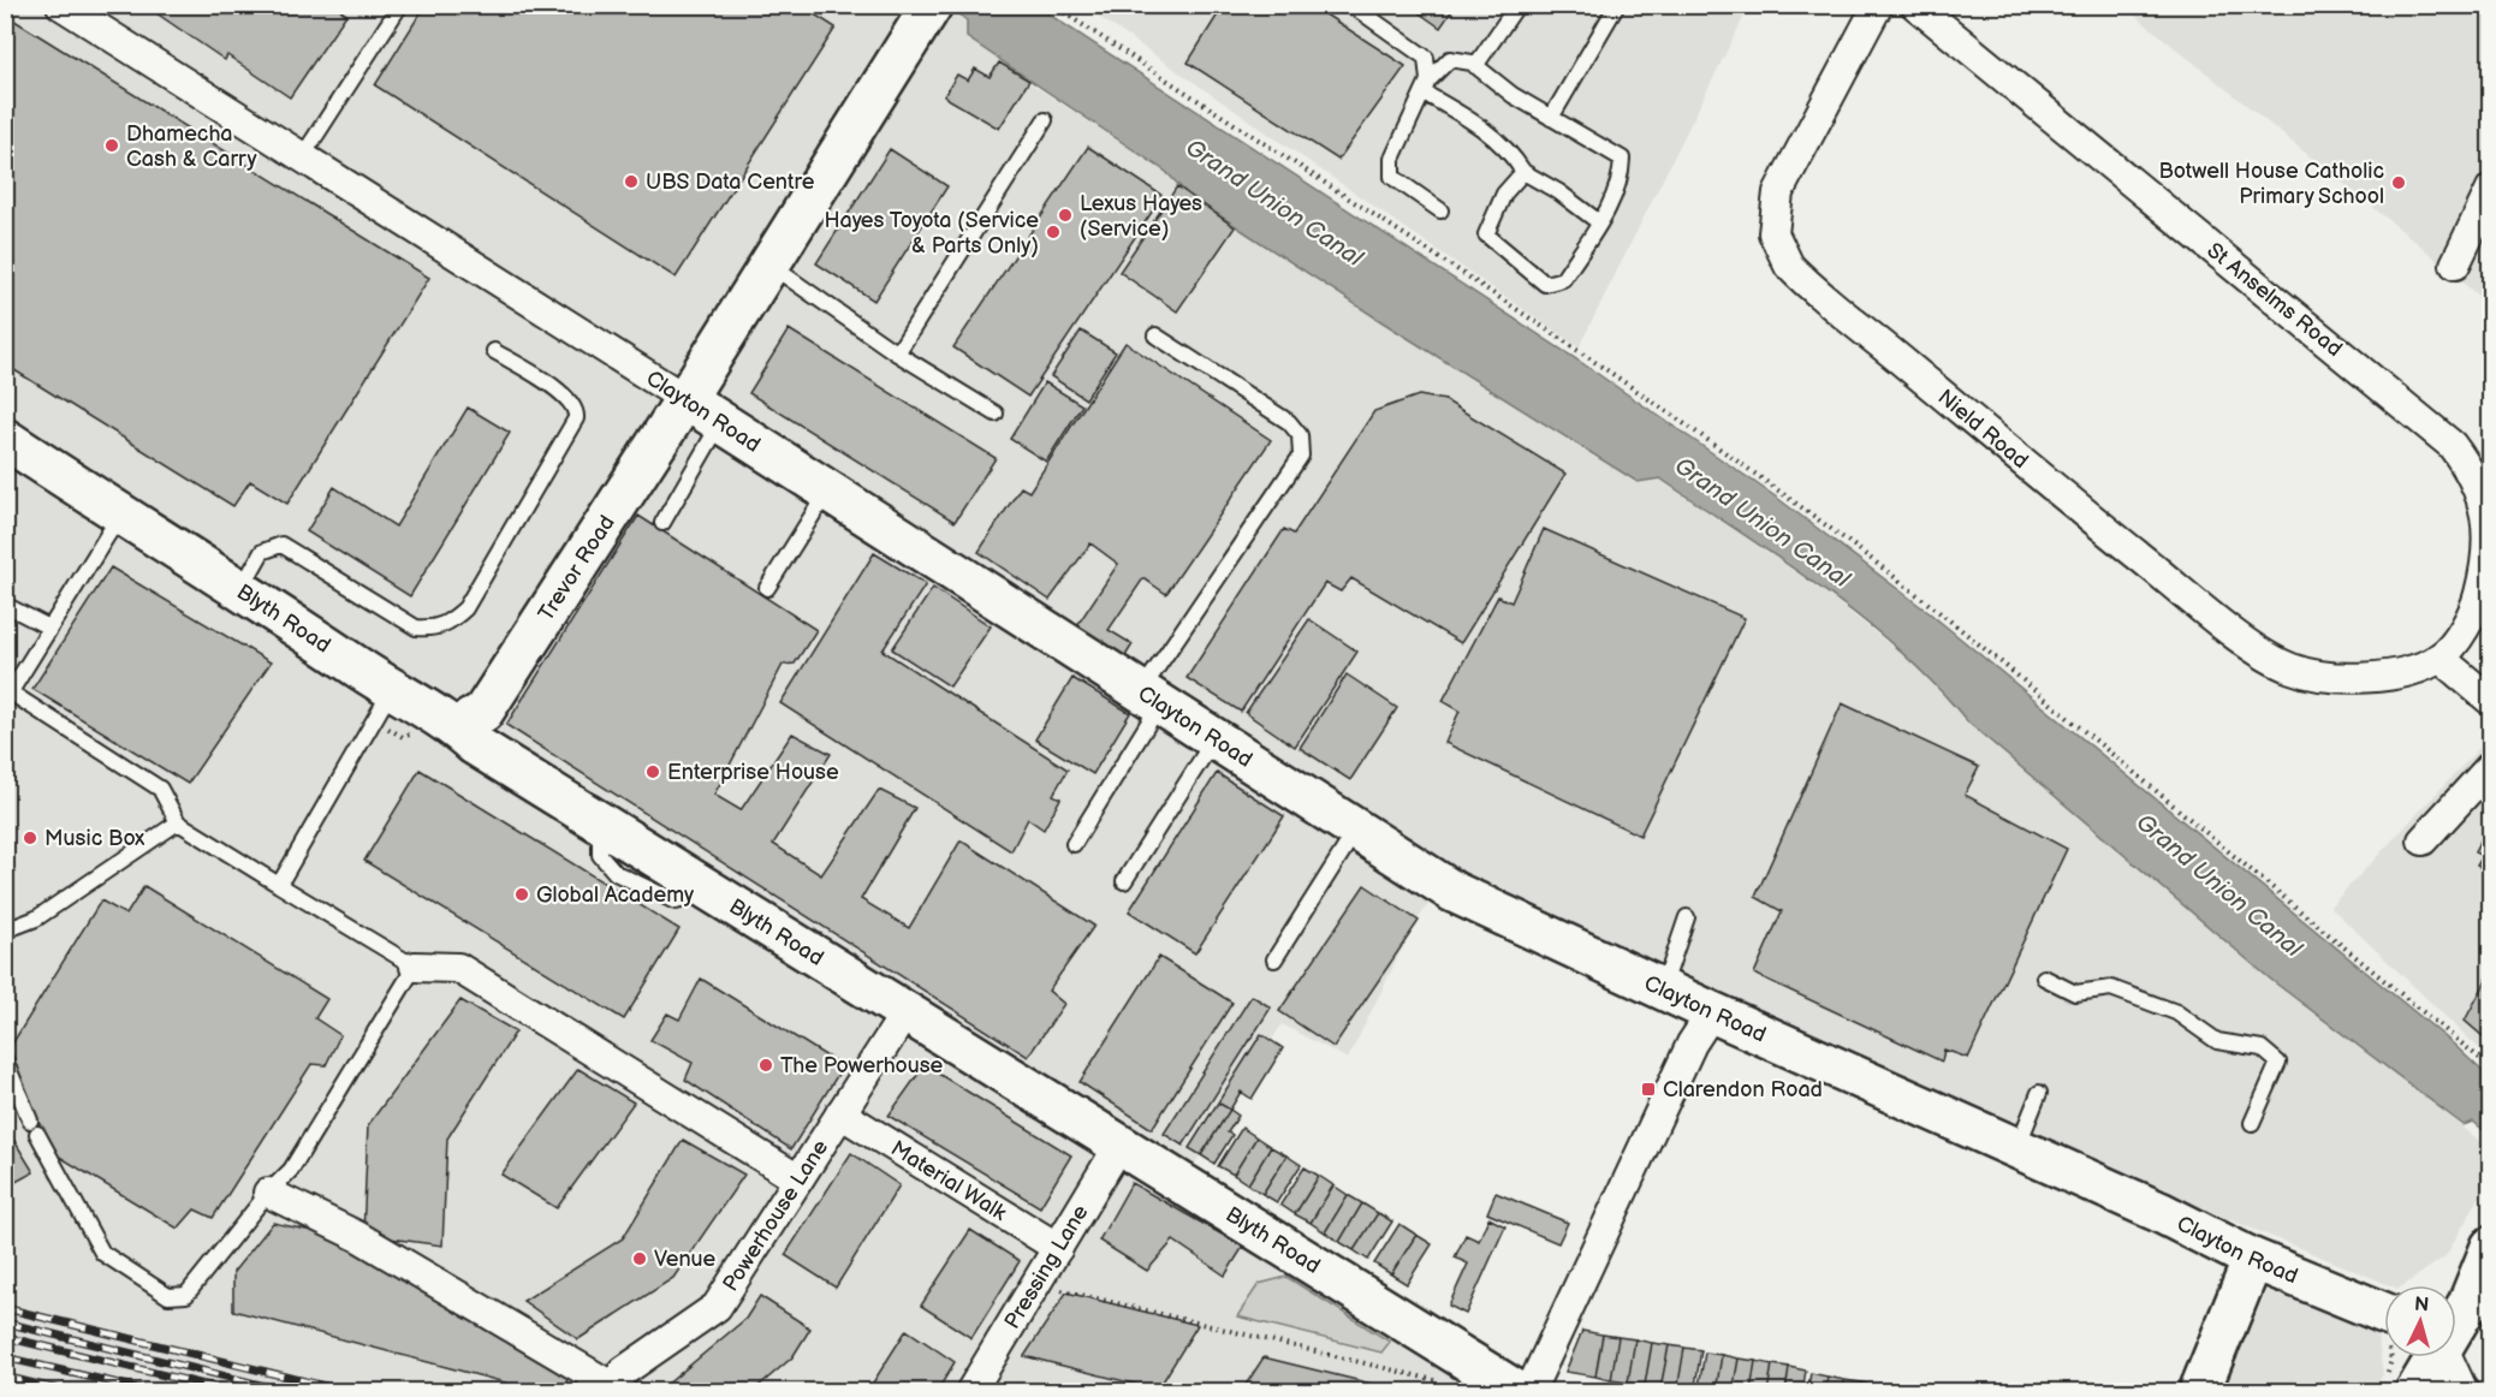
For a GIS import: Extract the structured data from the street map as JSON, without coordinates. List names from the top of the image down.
{
  "streets": {
    "street": [
      "St Anselms Road",
      "Clayton Road",
      "Nield Road",
      "Trevor Road",
      "Blyth Road",
      "Material Walk",
      "Powerhouse Lane",
      "Pressing Lane"
    ]
  },
  "crossings": [
    ["St Anselms Road", "Nield Road"],
    ["Clayton Road", "Trevor Road"],
    ["Trevor Road", "Blyth Road"],
    ["Blyth Road", "Powerhouse Lane"],
    ["Blyth Road", "Pressing Lane"],
    ["Material Walk", "Powerhouse Lane"],
    ["Material Walk", "Pressing Lane"]
  ],
  "water": ["Grand Union Canal"],
  "places": {
    "other": [
      "Dhamecha Cash & Carry",
      "UBS Data Centre",
      "Botwell House Catholic Primary School",
      "Lexus Hayes (Service)",
      "Hayes Toyota (Service & Parts Only)",
      "Enterprise House",
      "Music Box",
      "Global Academy",
      "The Powerhouse",
      "Venue"
    ],
    "transit": ["Clarendon Road"]
  },
  "north": "top"
}
